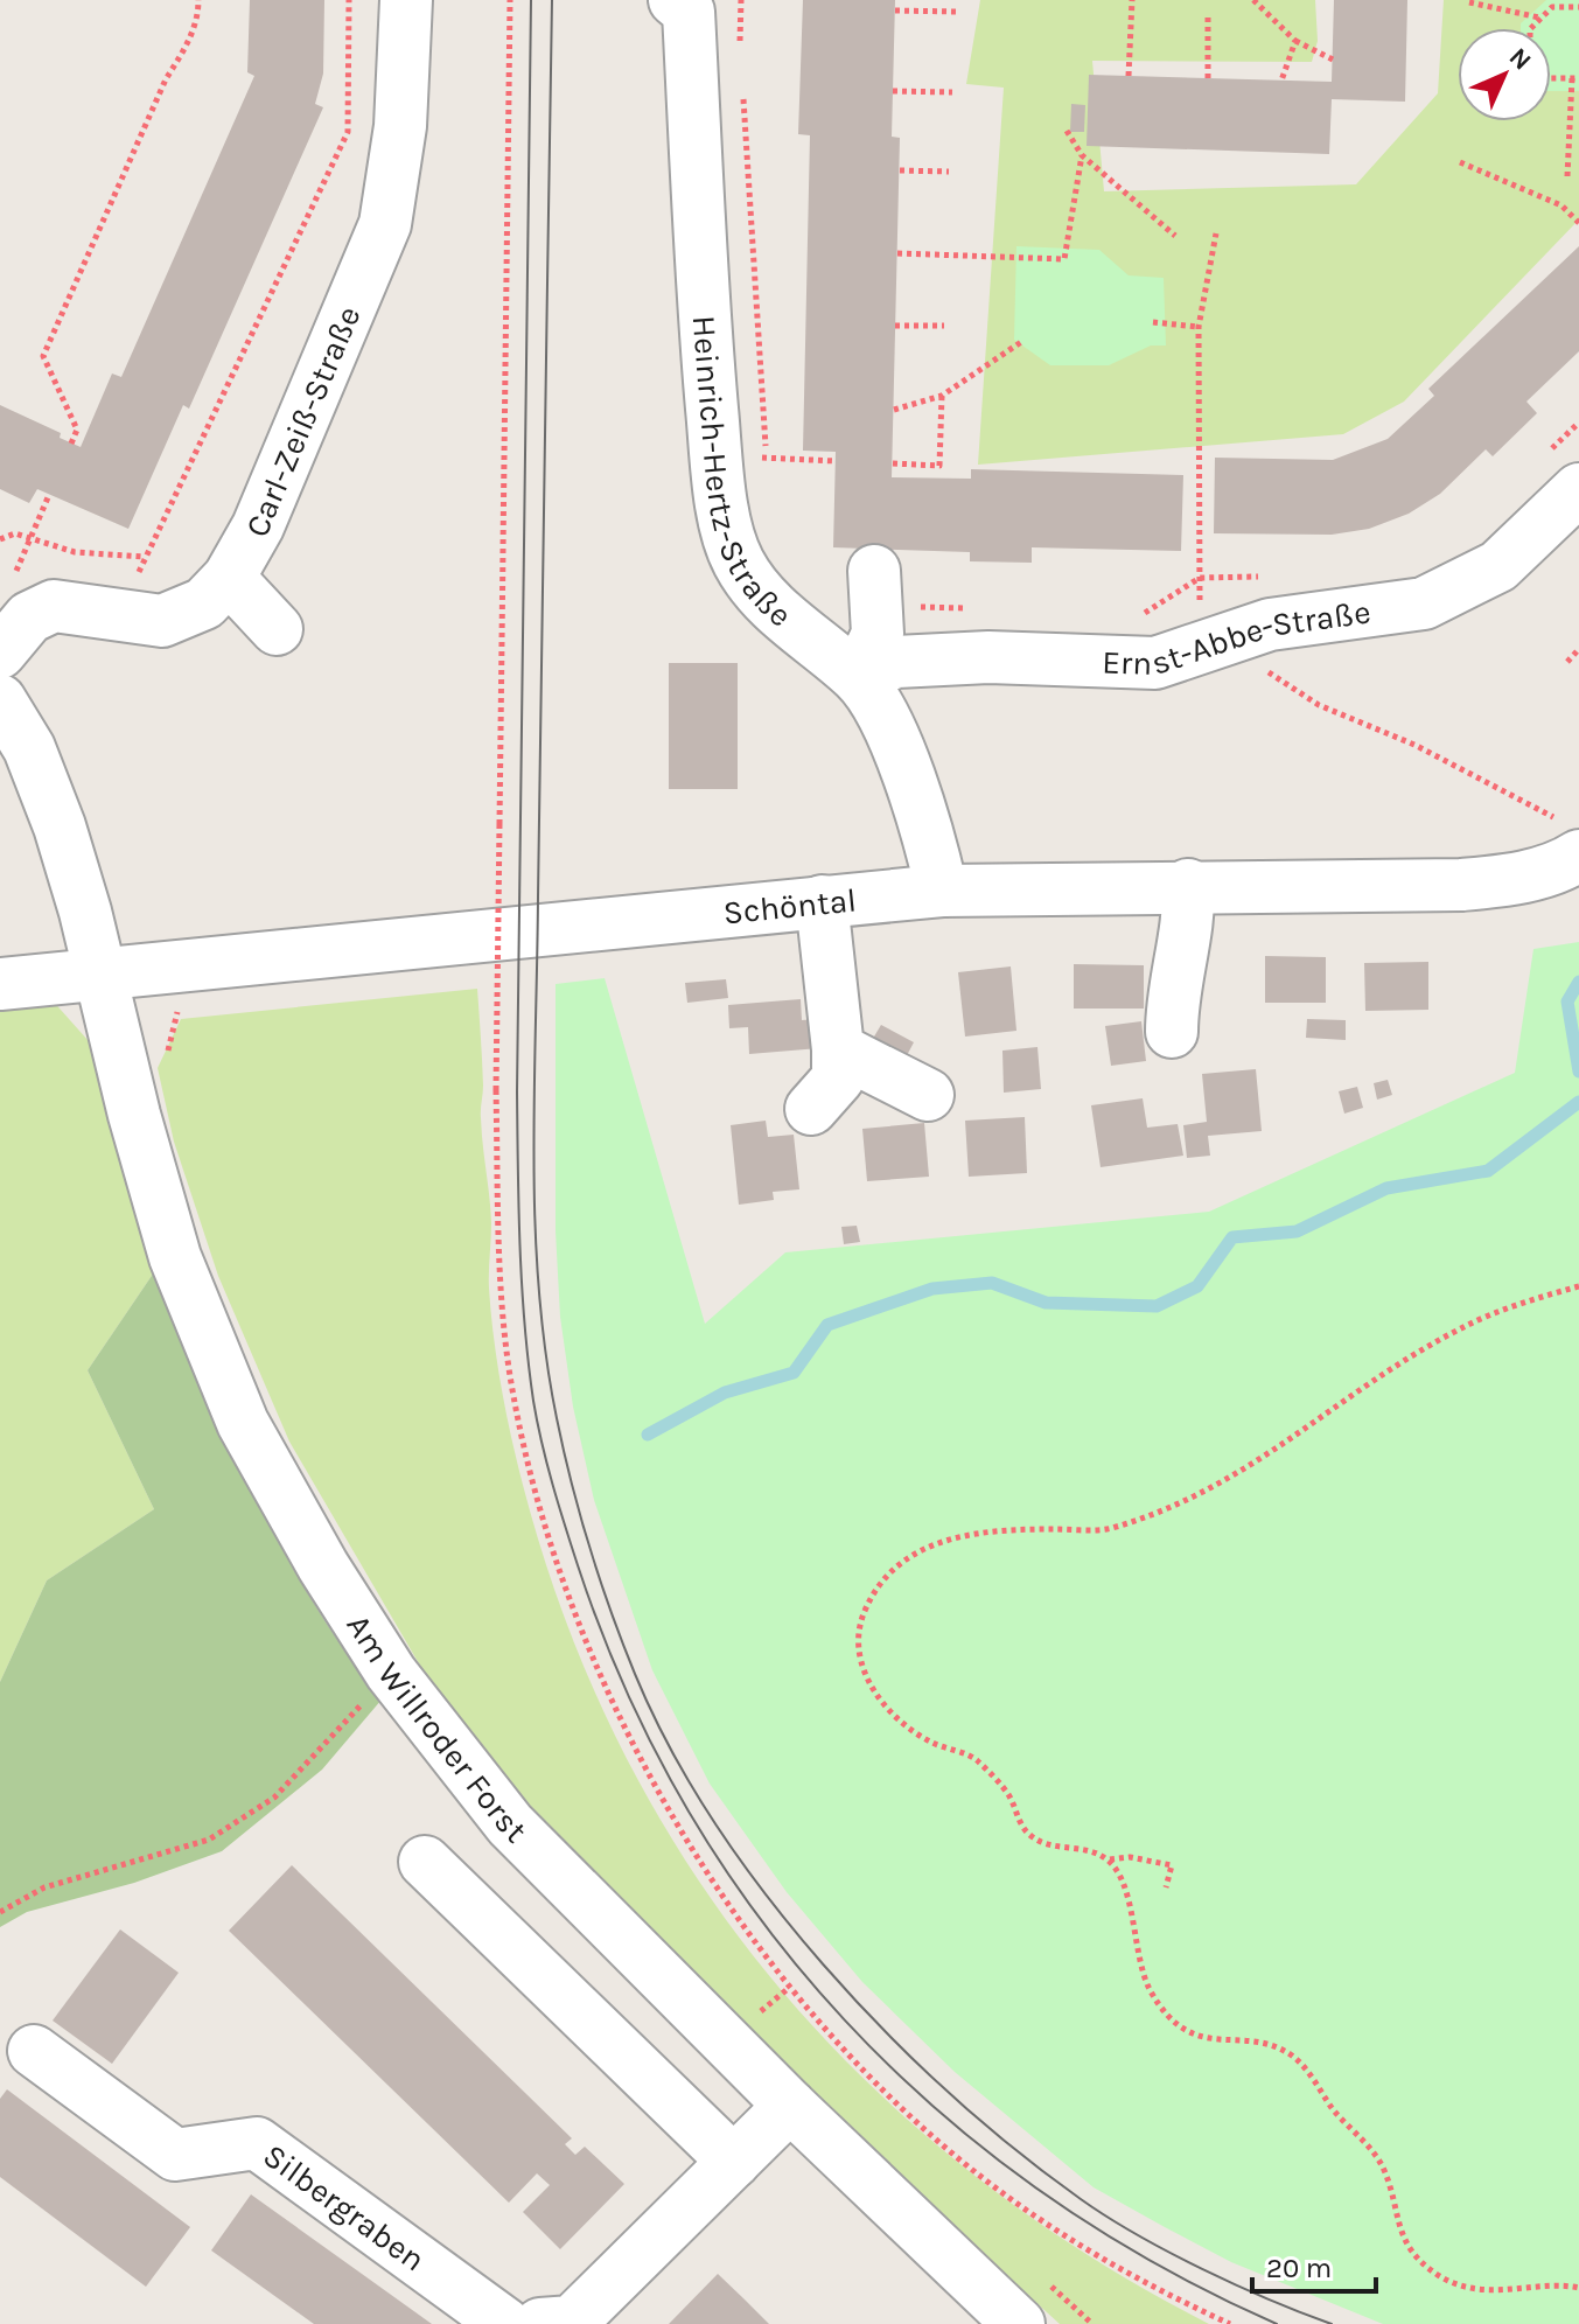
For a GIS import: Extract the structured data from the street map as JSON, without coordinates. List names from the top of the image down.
{
  "streets": {
    "street": [
      "Carl-Zeiß-Straße",
      "Heinrich-Hertz-Straße",
      "Ernst-Abbe-Straße",
      "Schöntal",
      "Am Willroder Forst",
      "Silbergraben"
    ]
  },
  "crossings": [
    ["Heinrich-Hertz-Straße", "Ernst-Abbe-Straße"],
    ["Heinrich-Hertz-Straße", "Schöntal"],
    ["Schöntal", "Am Willroder Forst"]
  ],
  "scale_bar": "20 m",
  "north": "top right"
}
